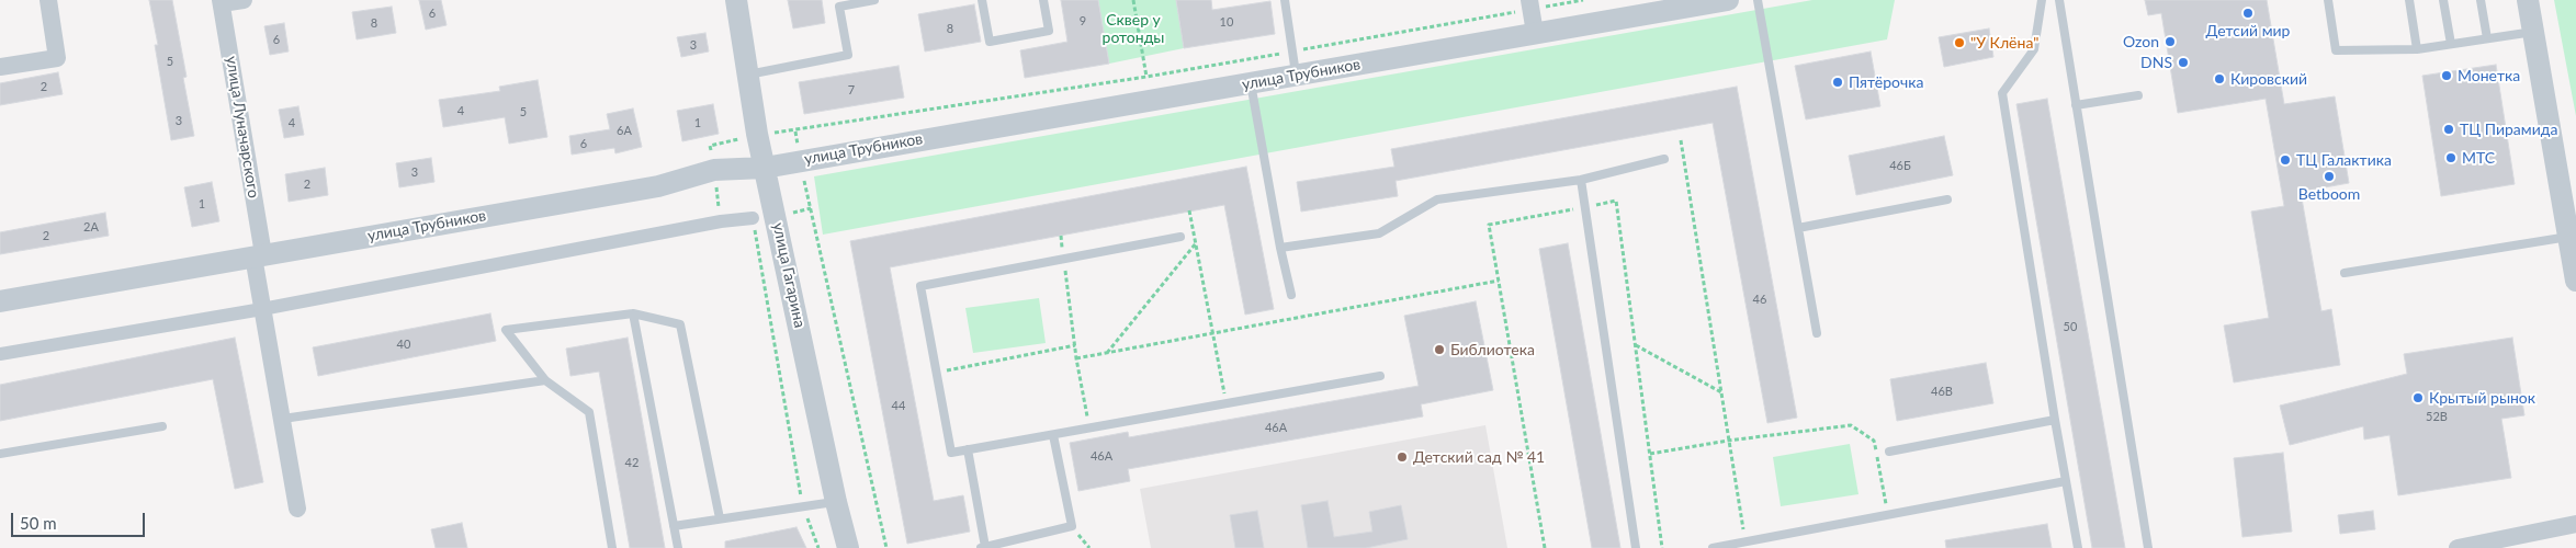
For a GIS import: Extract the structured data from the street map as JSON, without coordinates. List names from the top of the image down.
{
  "streets": {
    "street": ["улица Трубников", "улица Луначарского", "улица Гагарина"]
  },
  "crossings": [
    ["улица Трубников", "улица Луначарского"],
    ["улица Трубников", "улица Гагарина"]
  ],
  "parks": ["Сквер у ротонды"],
  "places": [
    "Детсий мир",
    "Ozon",
    "\"У Клёна\"",
    "DNS",
    "Монетка",
    "Кировский",
    "Пятёрочка",
    "ТЦ Пирамида",
    "МТС",
    "ТЦ Галактика",
    "Betboom",
    "Библиотека",
    "Крытый рынок",
    "Детский сад № 41"
  ],
  "house_numbers": [
    "6",
    "9",
    "10",
    "8",
    "8",
    "6",
    "3",
    "5",
    "2",
    "7",
    "4",
    "5",
    "3",
    "4",
    "1",
    "6А",
    "6",
    "46Б",
    "3",
    "2",
    "1",
    "2А",
    "2",
    "46",
    "50",
    "40",
    "46В",
    "44",
    "52В",
    "46А",
    "46А",
    "42"
  ],
  "scale_bar": "50 m"
}
